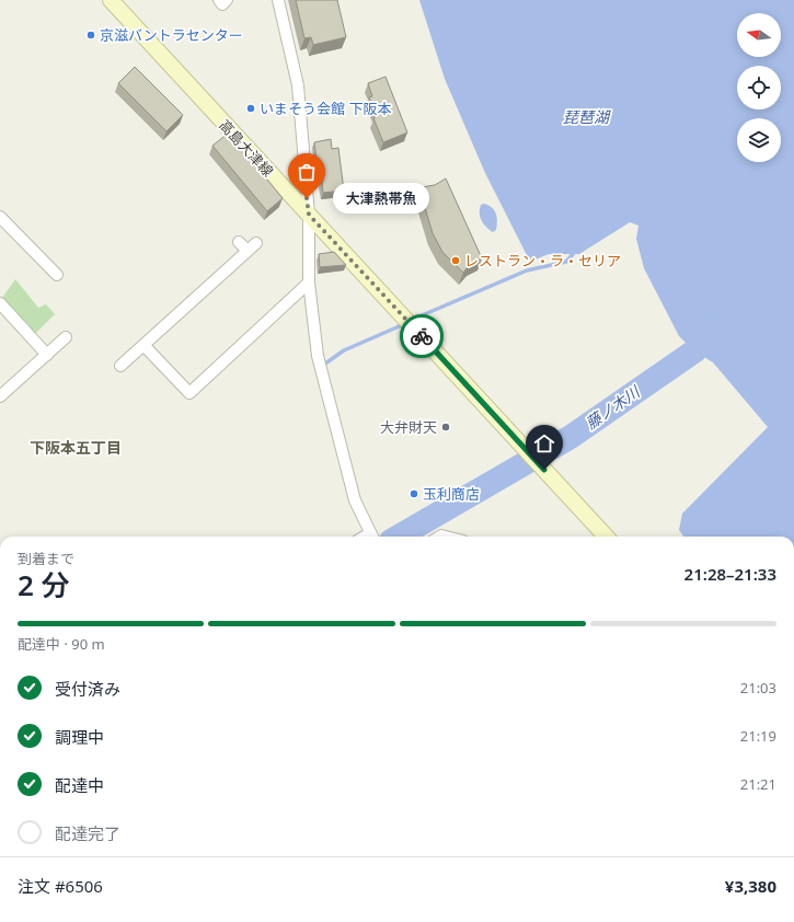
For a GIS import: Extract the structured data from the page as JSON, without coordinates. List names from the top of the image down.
{
  "streets": {
    "main road": ["高島大津線"]
  },
  "districts": ["下阪本五丁目"],
  "water": ["琵琶湖", "藤ノ木川"],
  "places": [
    "京滋バントラセンター",
    "いまそう会館 下阪本",
    "大津熱帯魚",
    "レストラン・ラ・セリア",
    "大弁財天",
    "玉利商店"
  ],
  "north": "left",
  "page": {
    "bubble": "大津熱帯魚",
    "heading": ["2 分", "到着まで", "21:28–21:33"],
    "panel": ["注文 #6506", "¥3,380"],
    "bar": "配達中 · 90 m",
    "list": [
      ["受付済み", "21:03"],
      ["調理中", "21:19"],
      ["配達中", "21:21"],
      "配達完了"
    ]
  }
}
